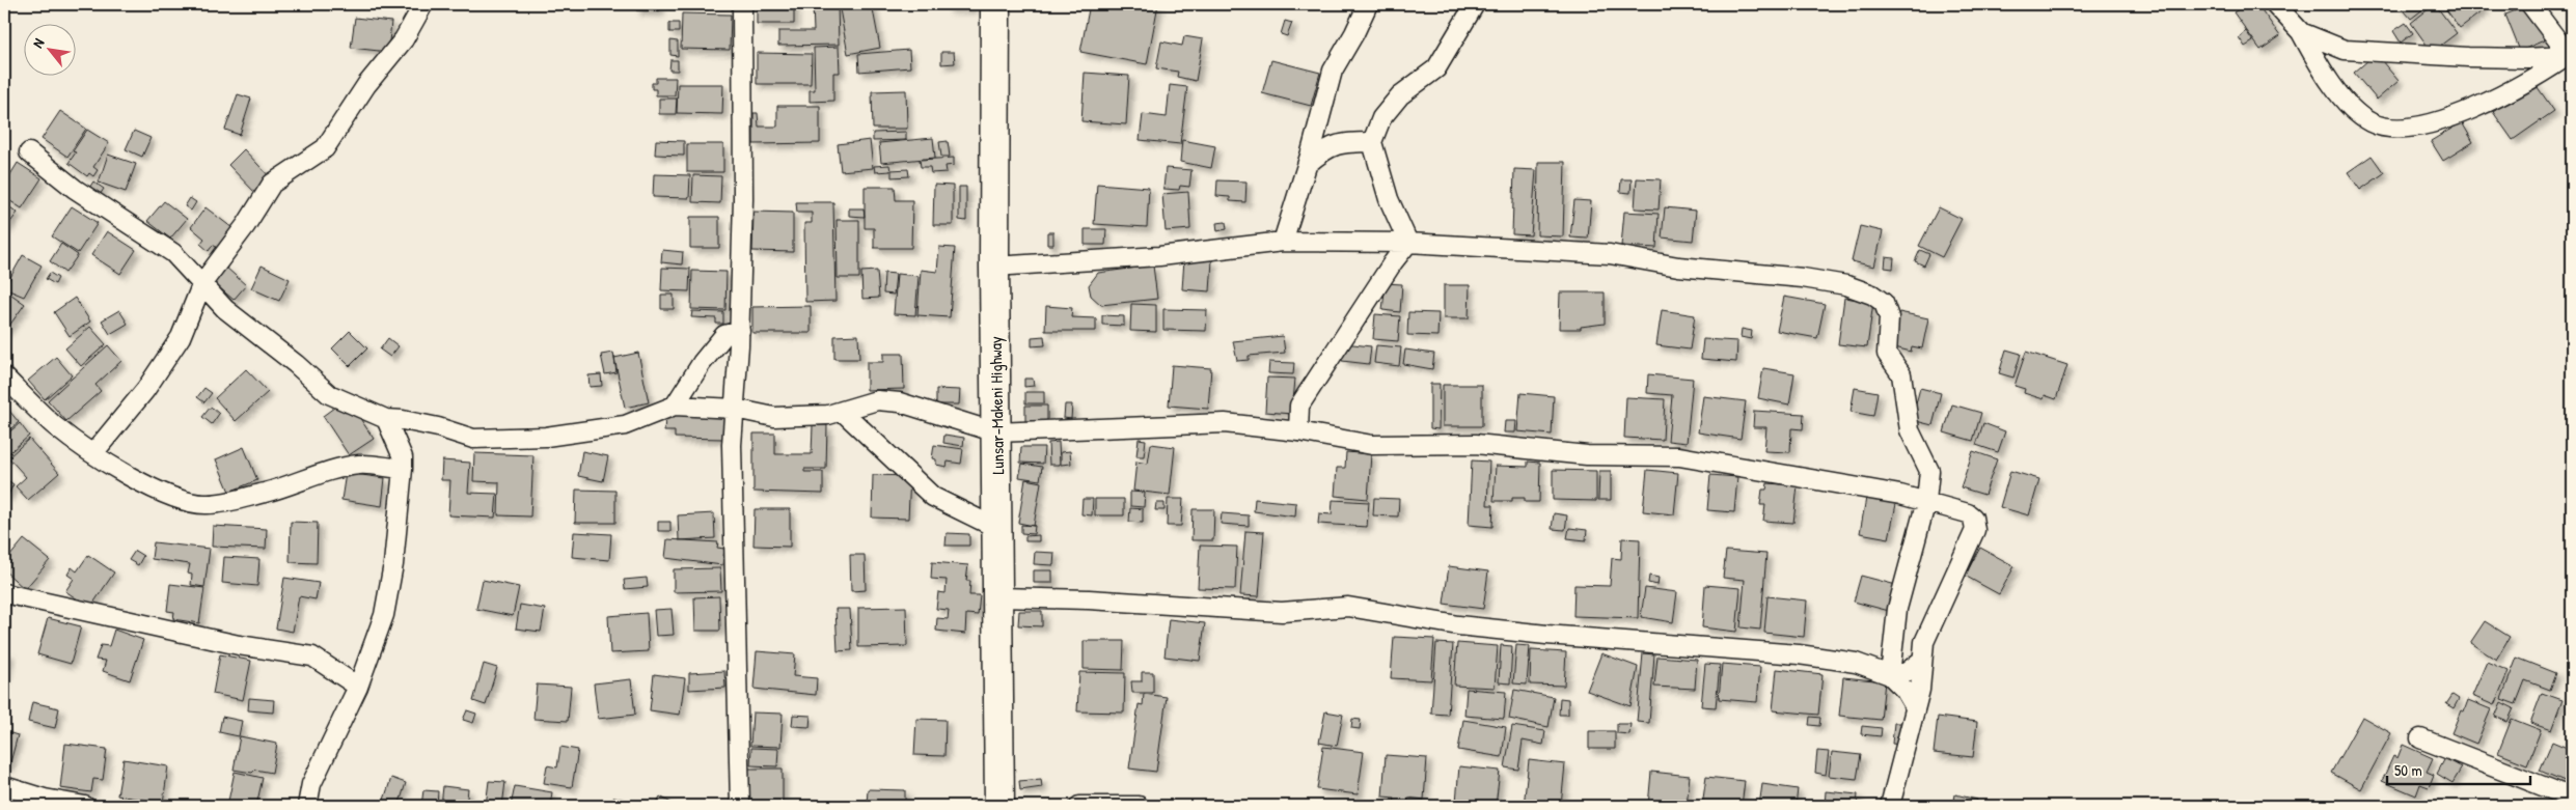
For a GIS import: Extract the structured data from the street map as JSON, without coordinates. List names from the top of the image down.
{
  "streets": {
    "main road": ["Lunsar-Makeni Highway"]
  },
  "scale_bar": "50 m",
  "north": "top left"
}
